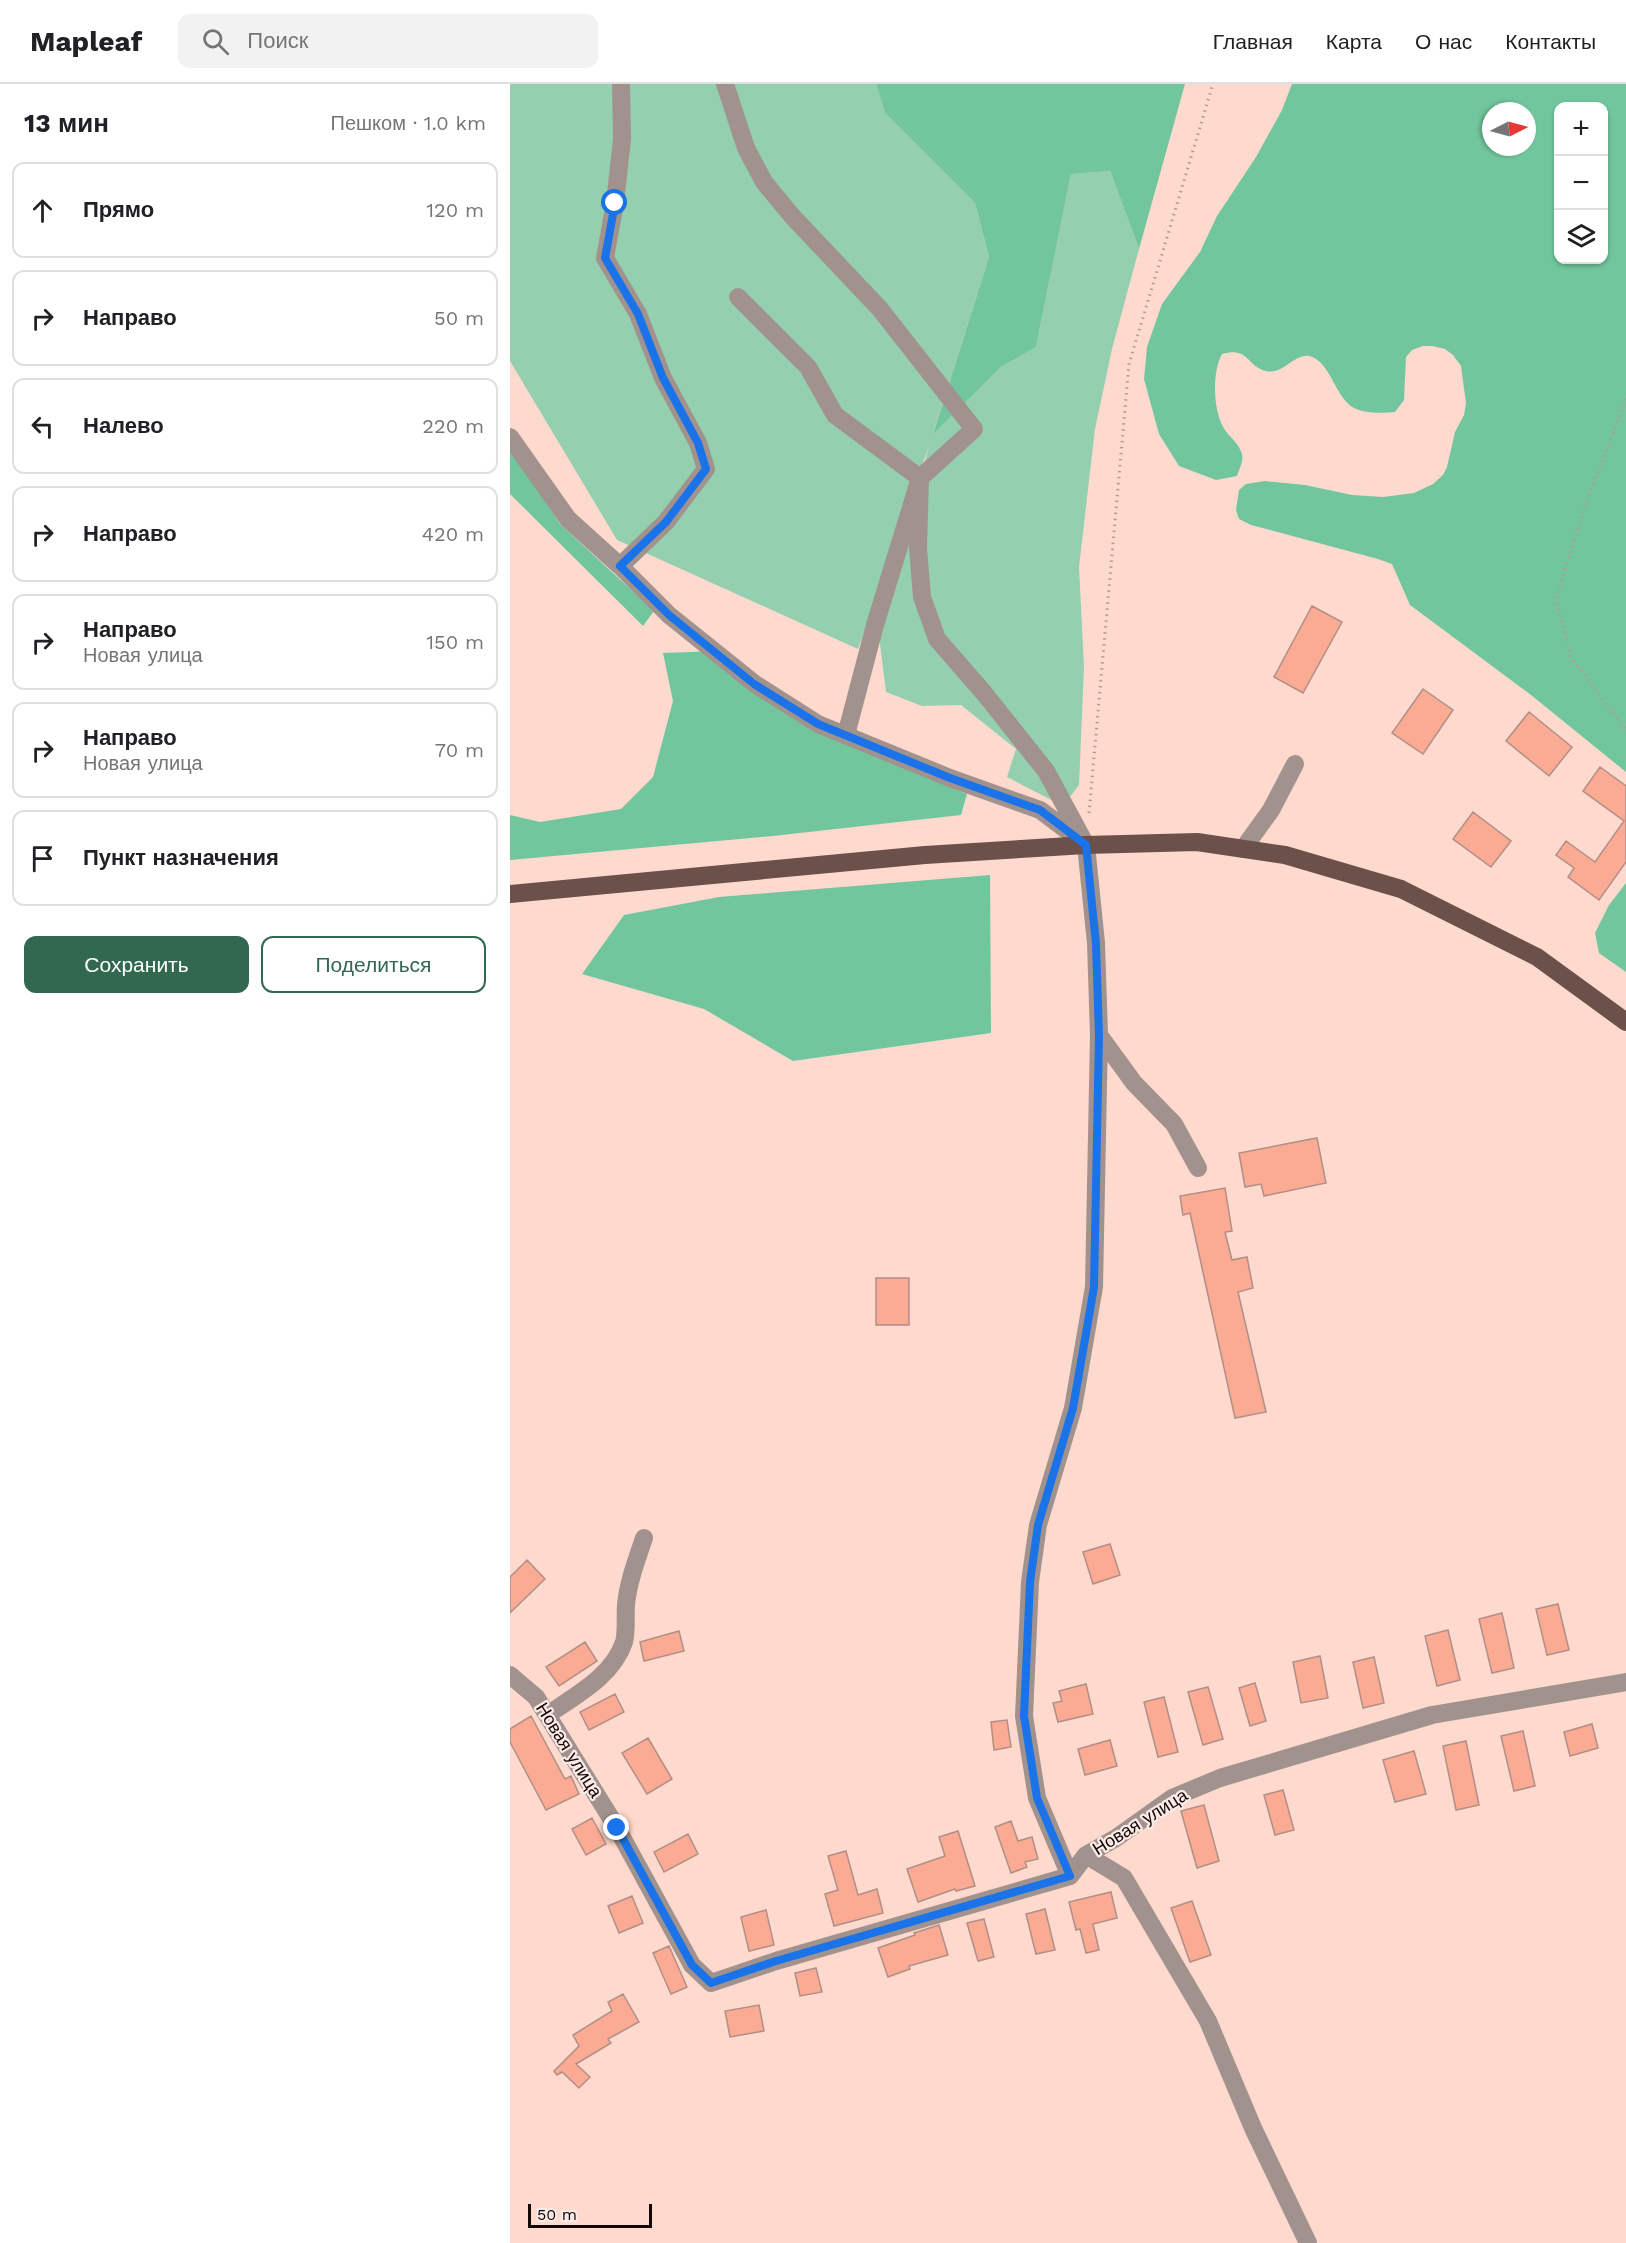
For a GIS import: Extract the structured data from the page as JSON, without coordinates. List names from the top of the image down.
{
  "streets": {
    "street": ["Новая улица"]
  },
  "scale_bar": "50 m",
  "north": "right",
  "page": {
    "header": "Mapleaf",
    "search": "Поиск",
    "nav": [
      "Главная",
      "Карта",
      "О нас",
      "Контакты"
    ],
    "heading": ["13 мин", "Пешком · 1.0 km"],
    "map_buttons": ["+", "−"],
    "list": [
      ["Прямо", "120 m"],
      ["Направо", "50 m"],
      ["Налево", "220 m"],
      ["Направо", "420 m"],
      ["Направо", "Новая улица", "150 m"],
      ["Направо", "Новая улица", "70 m"],
      "Пункт назначения"
    ],
    "buttons": ["Сохранить", "Поделиться"],
    "scale": "50 m"
  }
}
